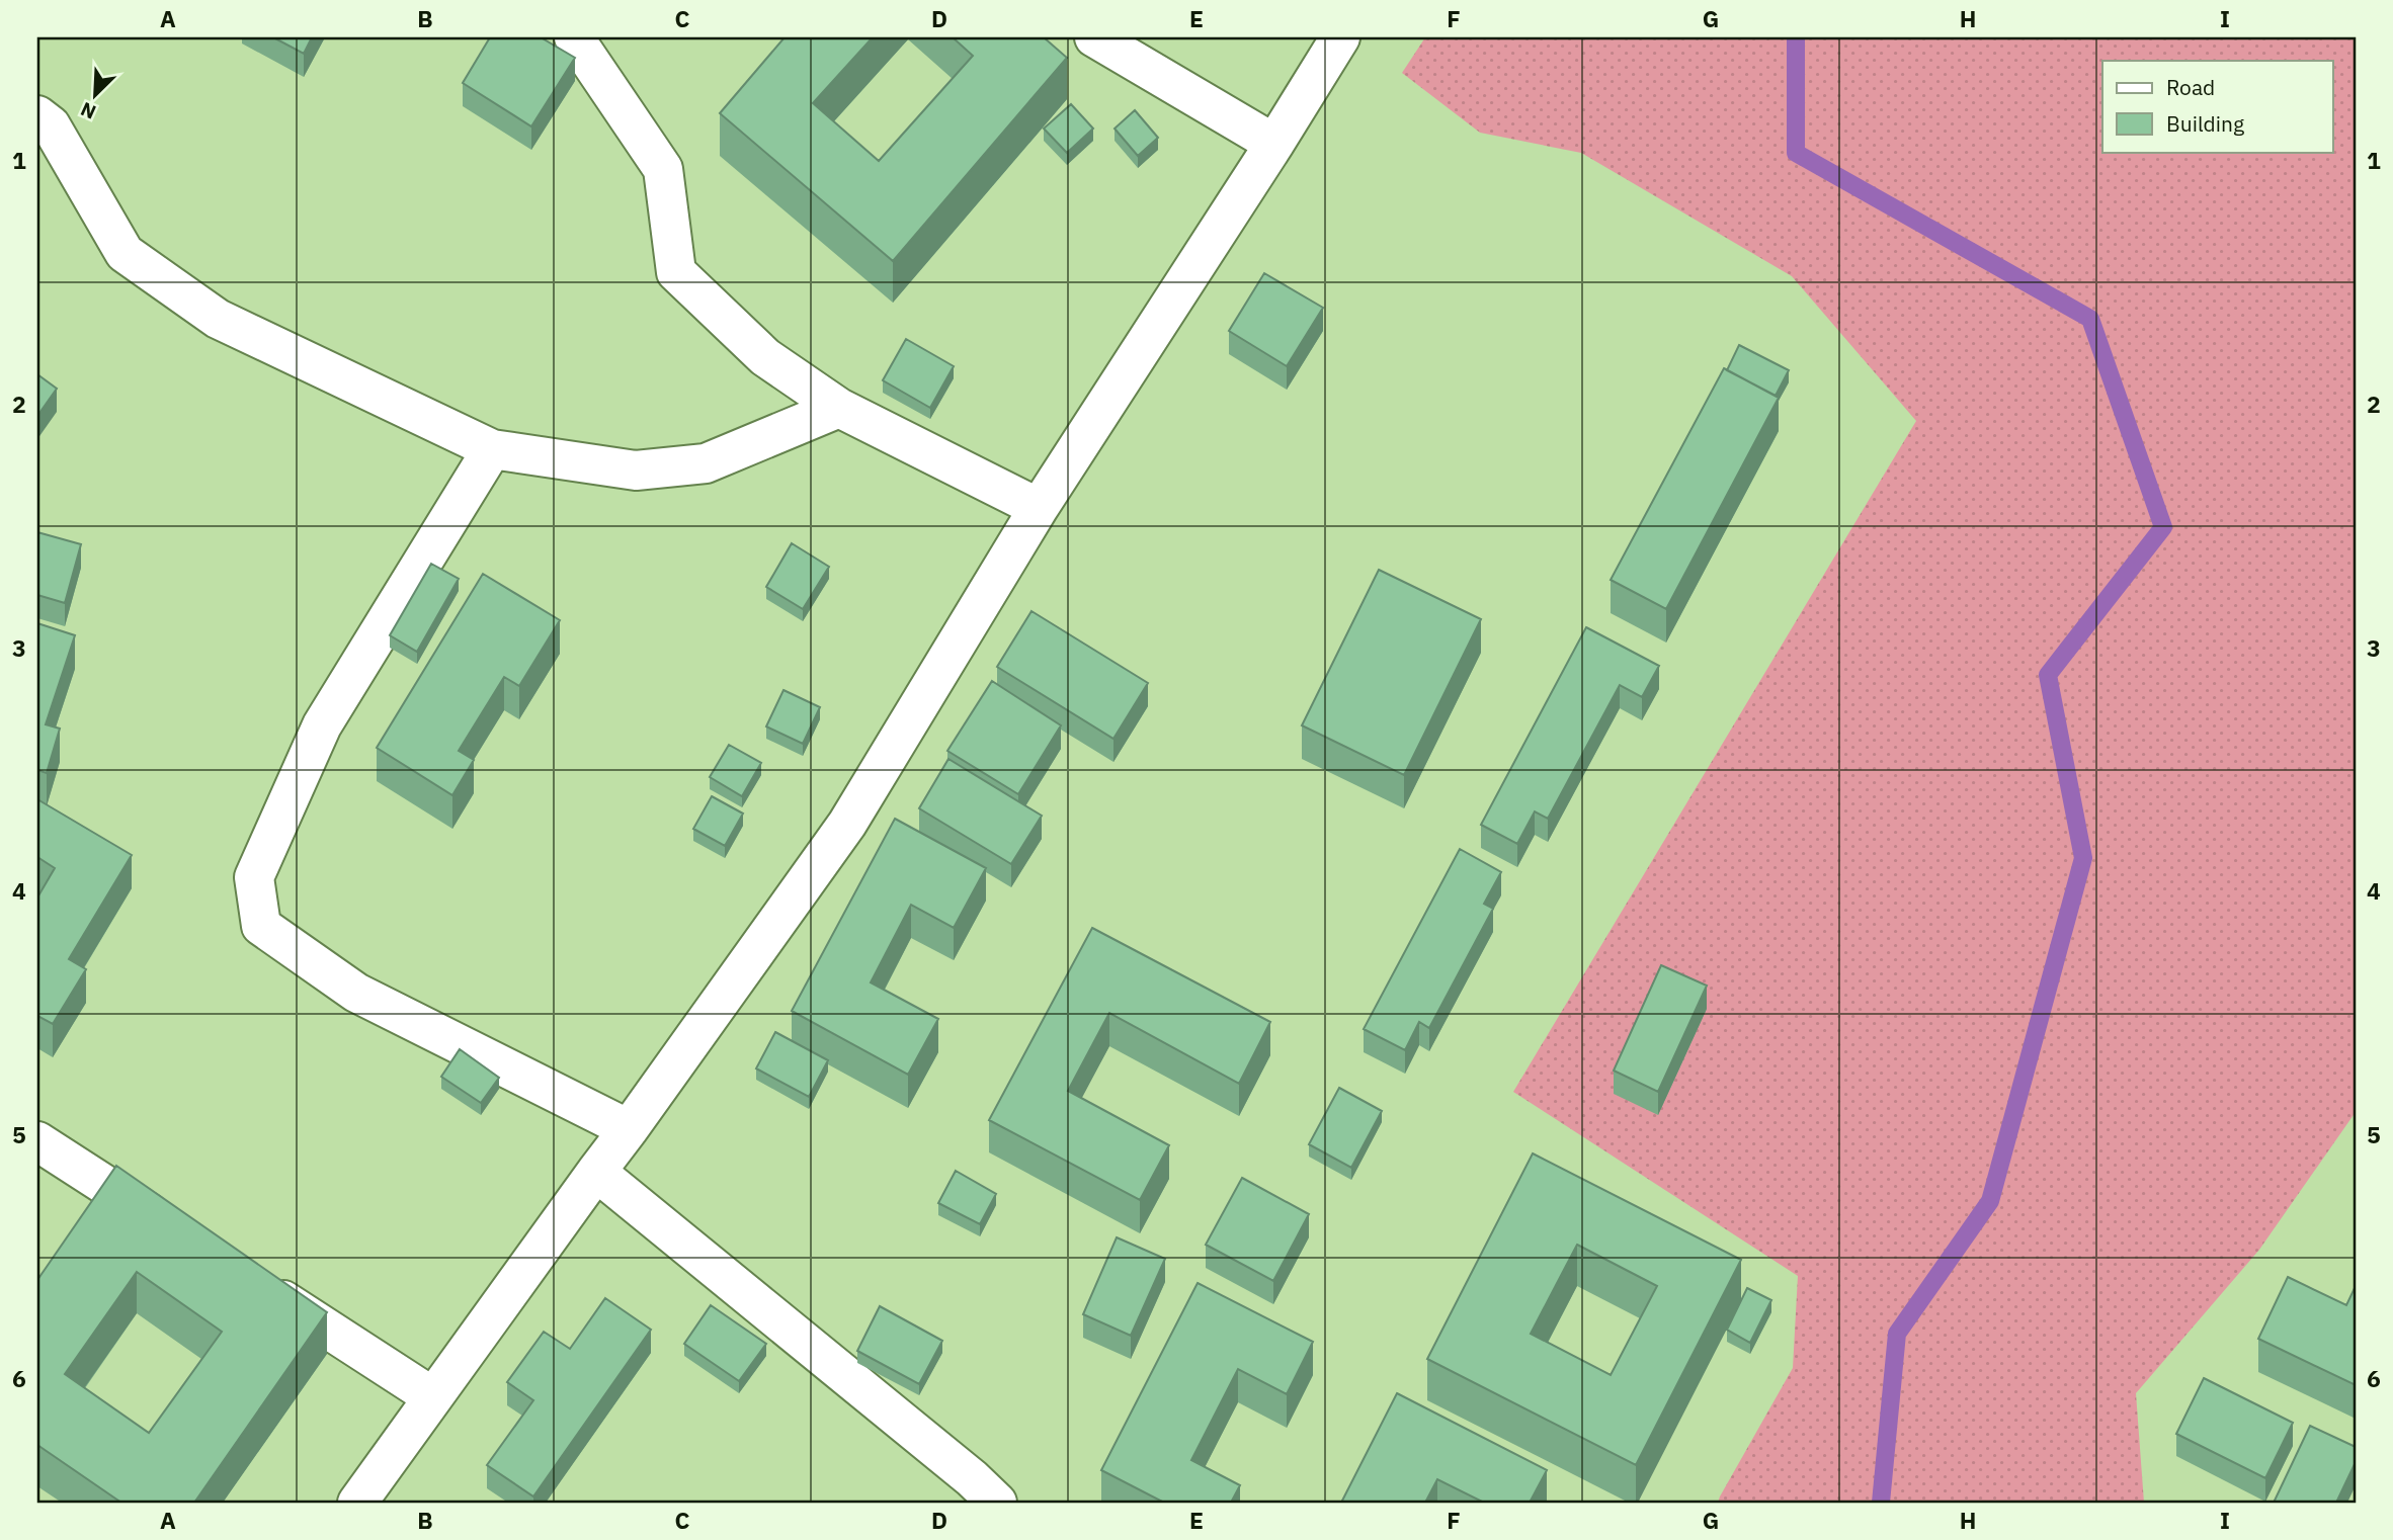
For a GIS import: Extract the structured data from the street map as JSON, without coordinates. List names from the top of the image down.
{
  "legend": ["Road", "Building"],
  "north": "bottom left",
  "grid": {
    "columns": [
      "A",
      "B",
      "C",
      "D",
      "E",
      "F",
      "G",
      "H",
      "I"
    ],
    "rows": [
      "1",
      "2",
      "3",
      "4",
      "5",
      "6"
    ]
  }
}
